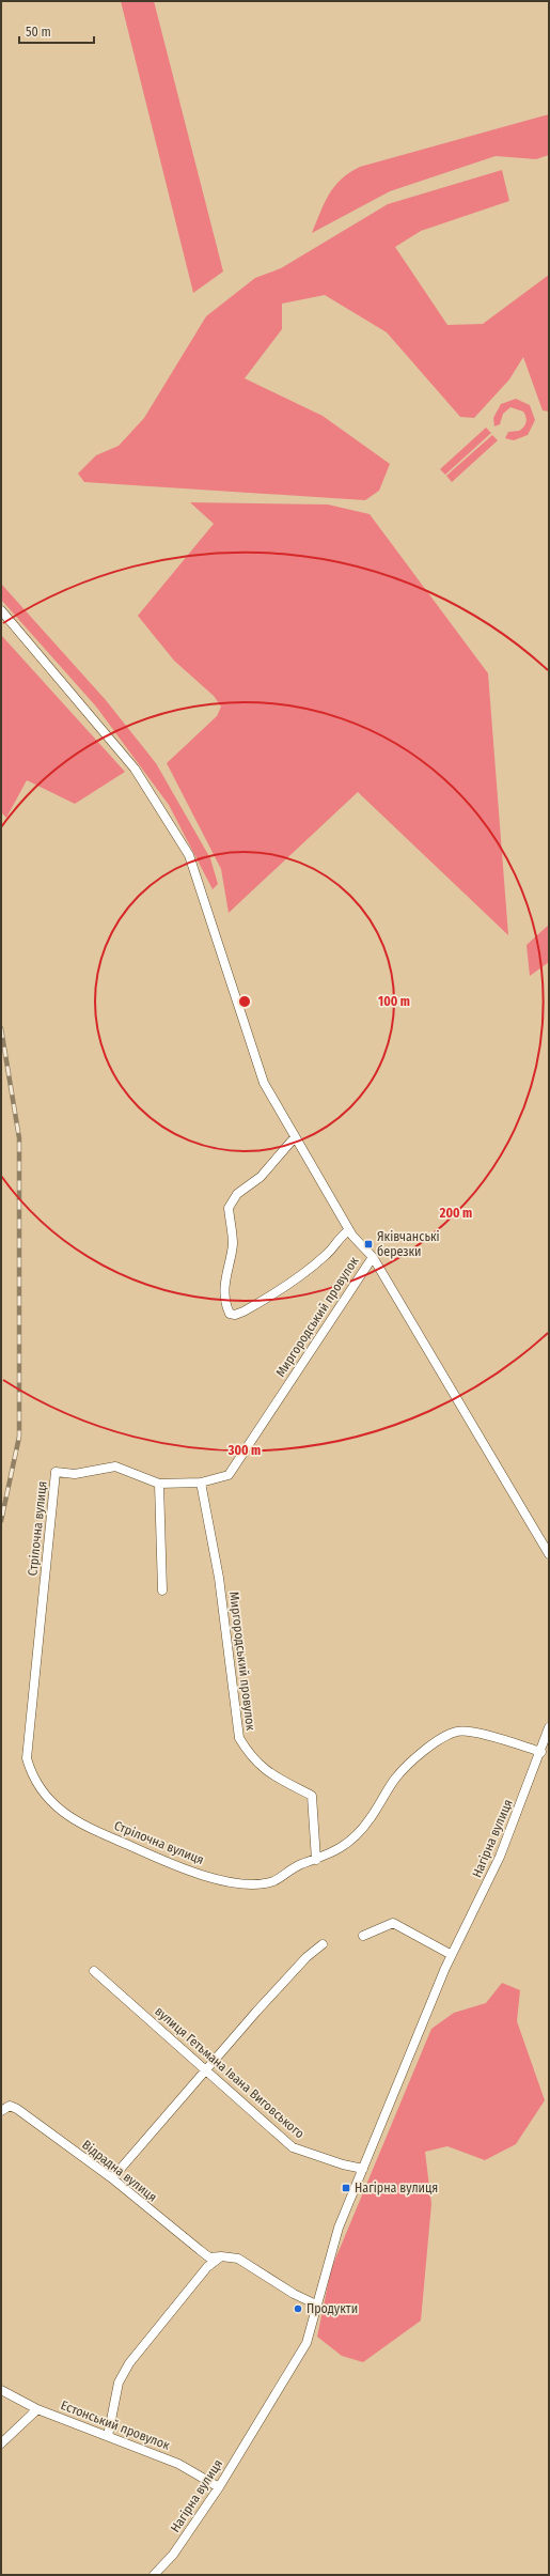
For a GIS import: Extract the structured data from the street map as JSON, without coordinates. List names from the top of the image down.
{
  "streets": {
    "street": [
      "Миргородський провулок",
      "Стрілочна вулиця",
      "Нагірна вулиця",
      "вулиця Гетьмана Івана Виговського",
      "Відрадна вулиця",
      "Естонський провулок"
    ]
  },
  "crossings": [
    ["Миргородський провулок", "Стрілочна вулиця"],
    ["Стрілочна вулиця", "Нагірна вулиця"],
    ["Нагірна вулиця", "вулиця Гетьмана Івана Виговського"],
    ["Нагірна вулиця", "Відрадна вулиця"],
    ["Нагірна вулиця", "Естонський провулок"]
  ],
  "places": {
    "transit": ["Яківчанські березки", "Нагірна вулиця"],
    "other": ["Продукти"]
  },
  "scale_bar": "50 m",
  "rings": ["100 m", "200 m", "300 m"]
}
